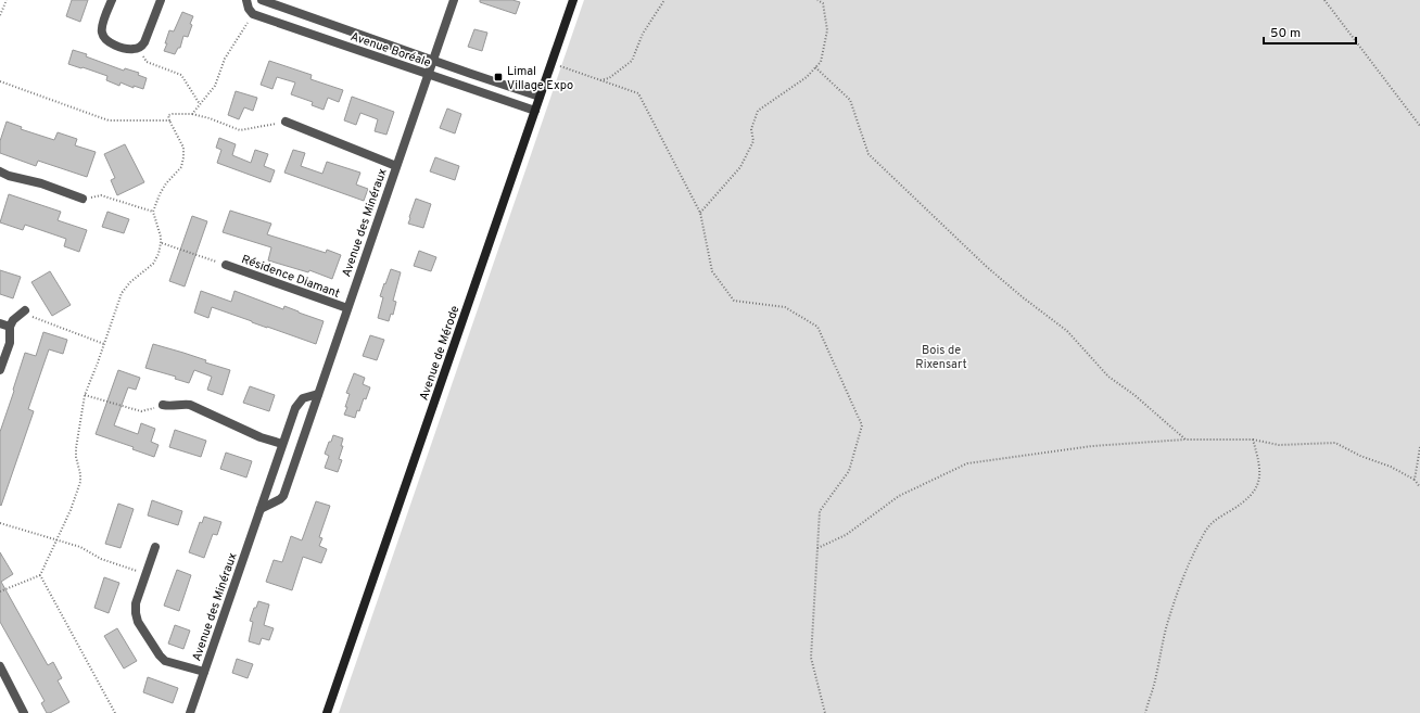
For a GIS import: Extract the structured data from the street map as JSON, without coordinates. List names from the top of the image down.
{
  "streets": {
    "street": [
      "Avenue Boréale",
      "Avenue des Minéraux",
      "Résidence Diamant",
      "Avenue de Mérode"
    ]
  },
  "crossings": [
    ["Avenue Boréale", "Avenue des Minéraux"],
    ["Avenue Boréale", "Avenue de Mérode"],
    ["Avenue des Minéraux", "Résidence Diamant"]
  ],
  "parks": ["Bois de Rixensart"],
  "places": {
    "transit": ["Limal Village Expo"]
  },
  "scale_bar": "50 m"
}
